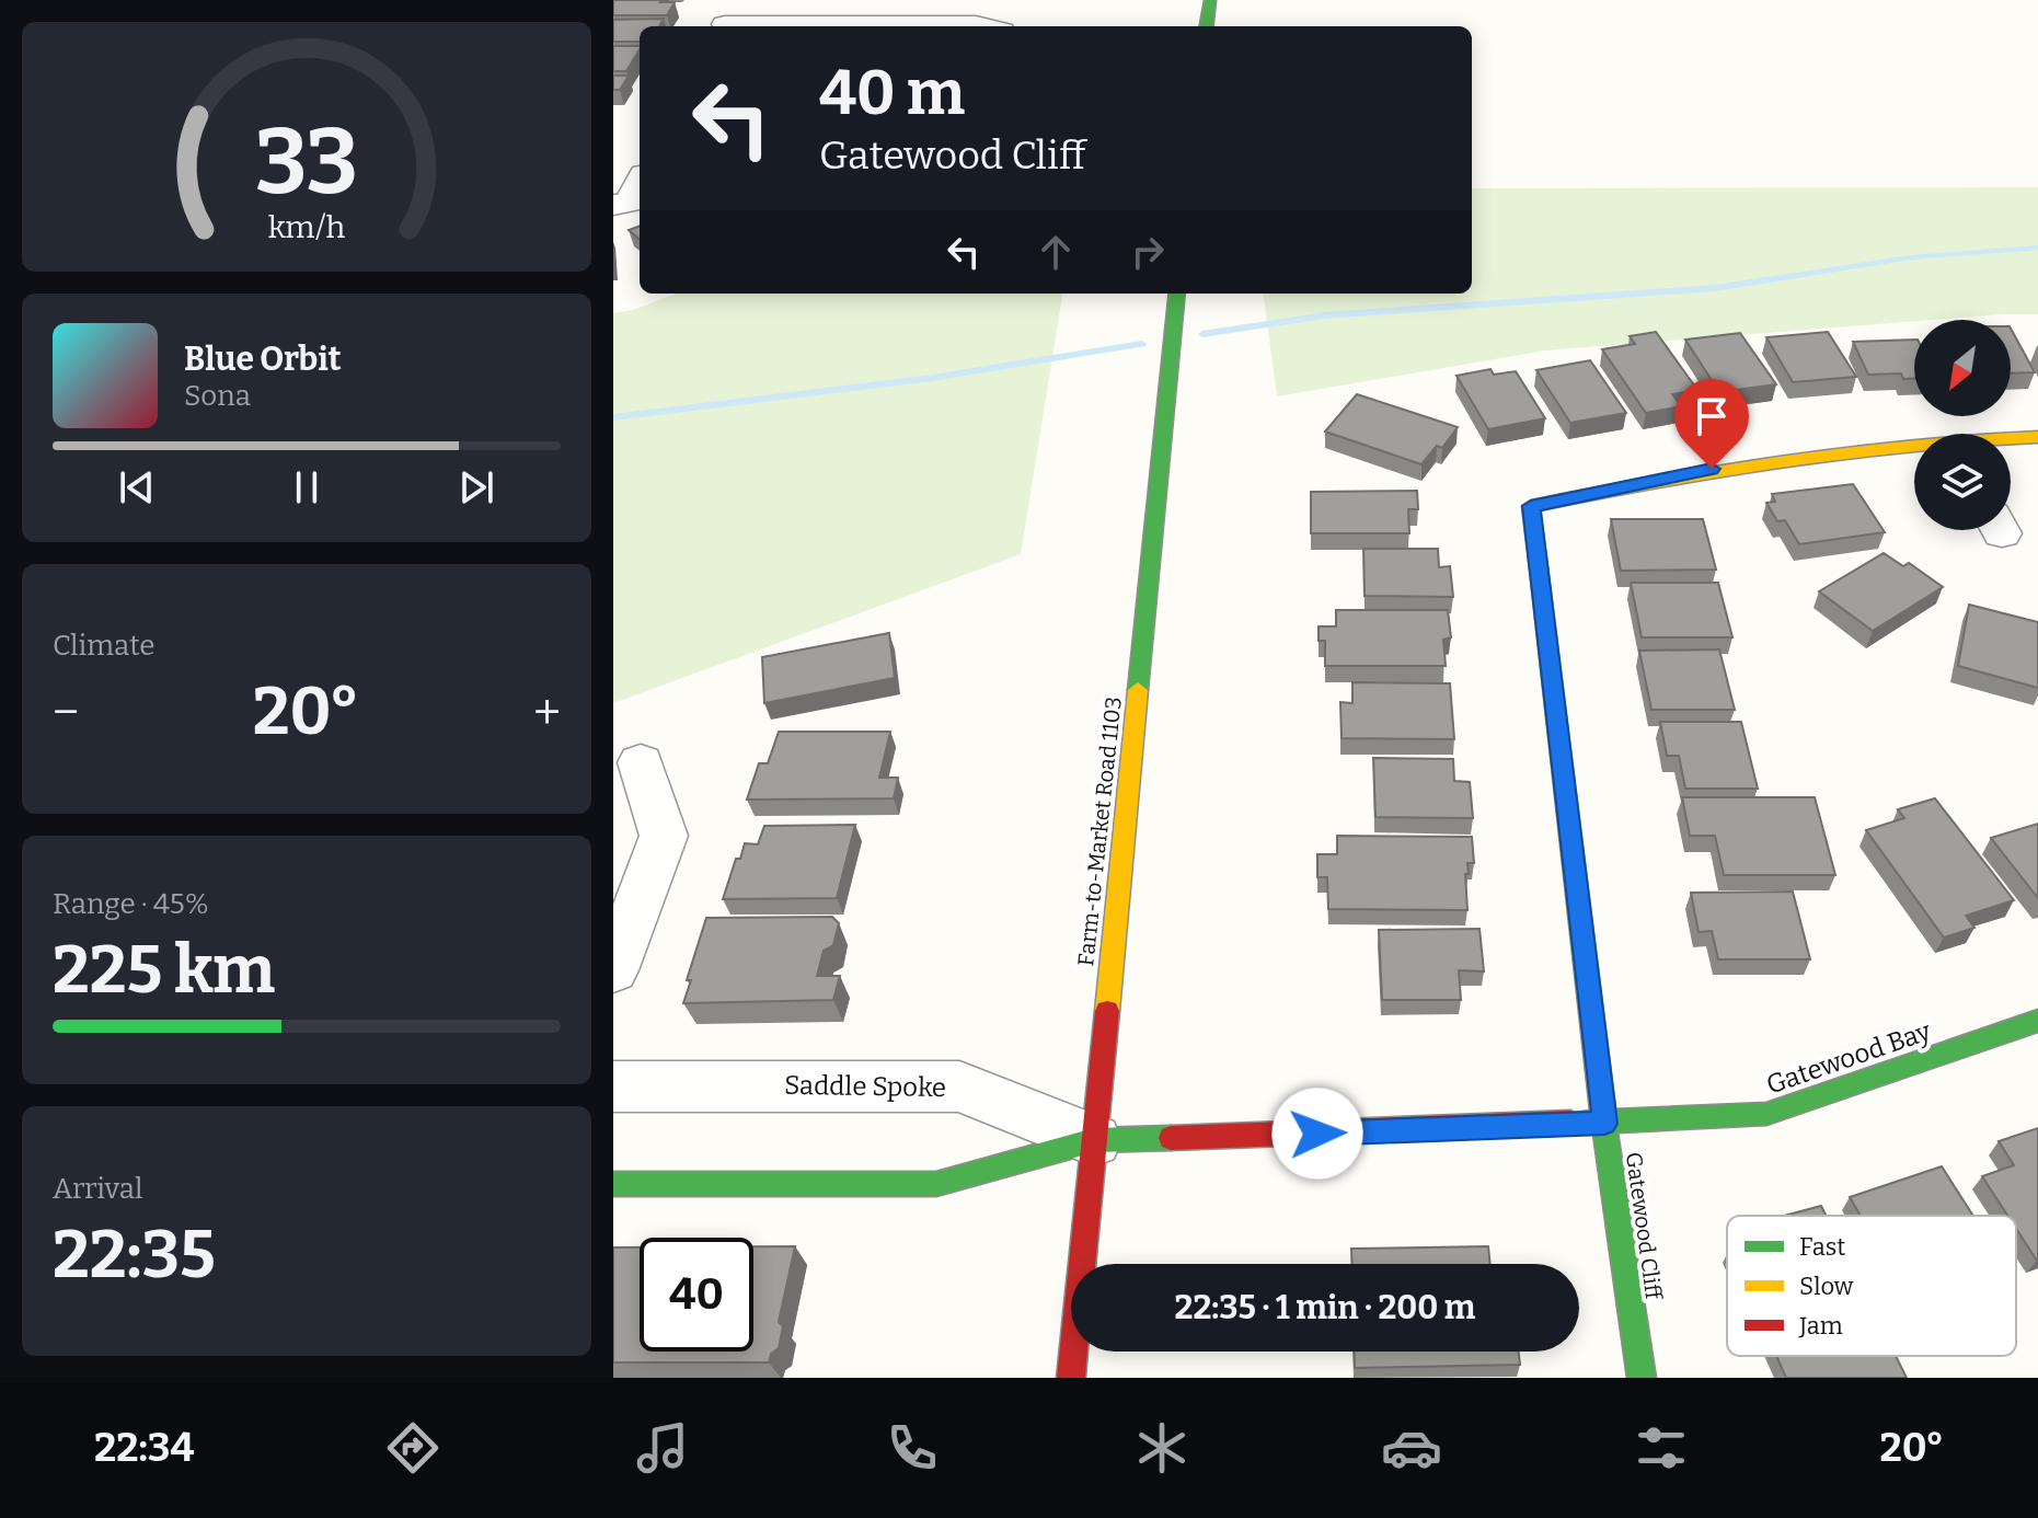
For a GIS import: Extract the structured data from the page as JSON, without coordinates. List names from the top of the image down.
{
  "streets": {
    "street": [
      "Farm-to-Market Road 1103",
      "Gatewood Bay",
      "Saddle Spoke",
      "Gatewood Cliff"
    ]
  },
  "crossings": [
    ["Farm-to-Market Road 1103", "Gatewood Bay"],
    ["Farm-to-Market Road 1103", "Saddle Spoke"],
    ["Gatewood Bay", "Saddle Spoke"],
    ["Gatewood Bay", "Gatewood Cliff"]
  ],
  "legend": ["Fast", "Slow", "Jam"],
  "north": "bottom left",
  "page": {
    "turn": ["40 m", "Gatewood Cliff"],
    "song": ["Blue Orbit", "Sona"],
    "tile": [
      "Climate",
      ["Range · 45%", "225 km"],
      ["Arrival", "22:35"]
    ],
    "heat": ["−", "20°", "+"],
    "limit": "40",
    "trip": "22:35 · 1 min · 200 m",
    "tabs": ["22:34", "20°"],
    "gauge": ["33", "km/h"]
  }
}
